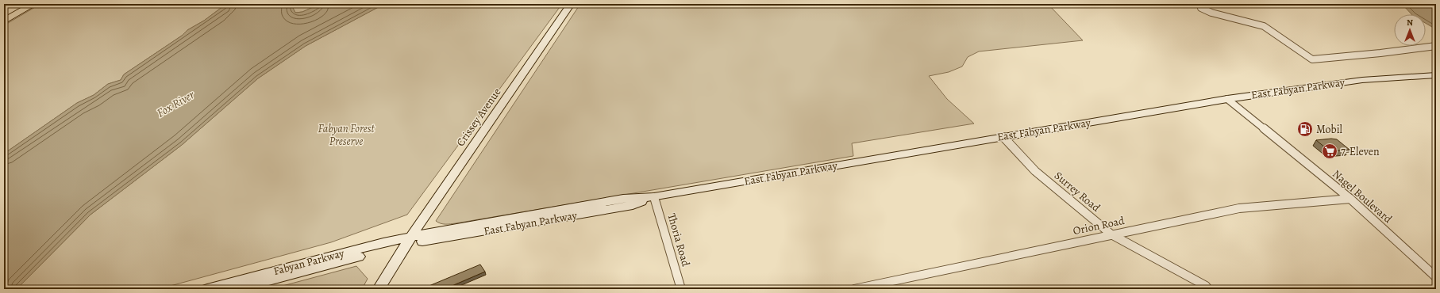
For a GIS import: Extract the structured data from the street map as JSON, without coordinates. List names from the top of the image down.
{
  "streets": {
    "main road": ["East Fabyan Parkway", "Crissey Avenue", "Fabyan Parkway"],
    "street": [
      "Surrey Road",
      "Nagel Boulevard",
      "Orion Road",
      "Thoria Road"
    ]
  },
  "crossings": [
    ["East Fabyan Parkway", "Crissey Avenue"],
    ["East Fabyan Parkway", "Surrey Road"],
    ["East Fabyan Parkway", "Nagel Boulevard"],
    ["East Fabyan Parkway", "Thoria Road"],
    ["East Fabyan Parkway", "Fabyan Parkway"],
    ["Crissey Avenue", "Fabyan Parkway"],
    ["Surrey Road", "Orion Road"],
    ["Nagel Boulevard", "Orion Road"]
  ],
  "water": ["Fox River"],
  "parks": ["Fabyan Forest Preserve"],
  "places": {
    "fuel station": ["Mobil"],
    "supermarket": ["7-Eleven"]
  },
  "north": "top"
}
